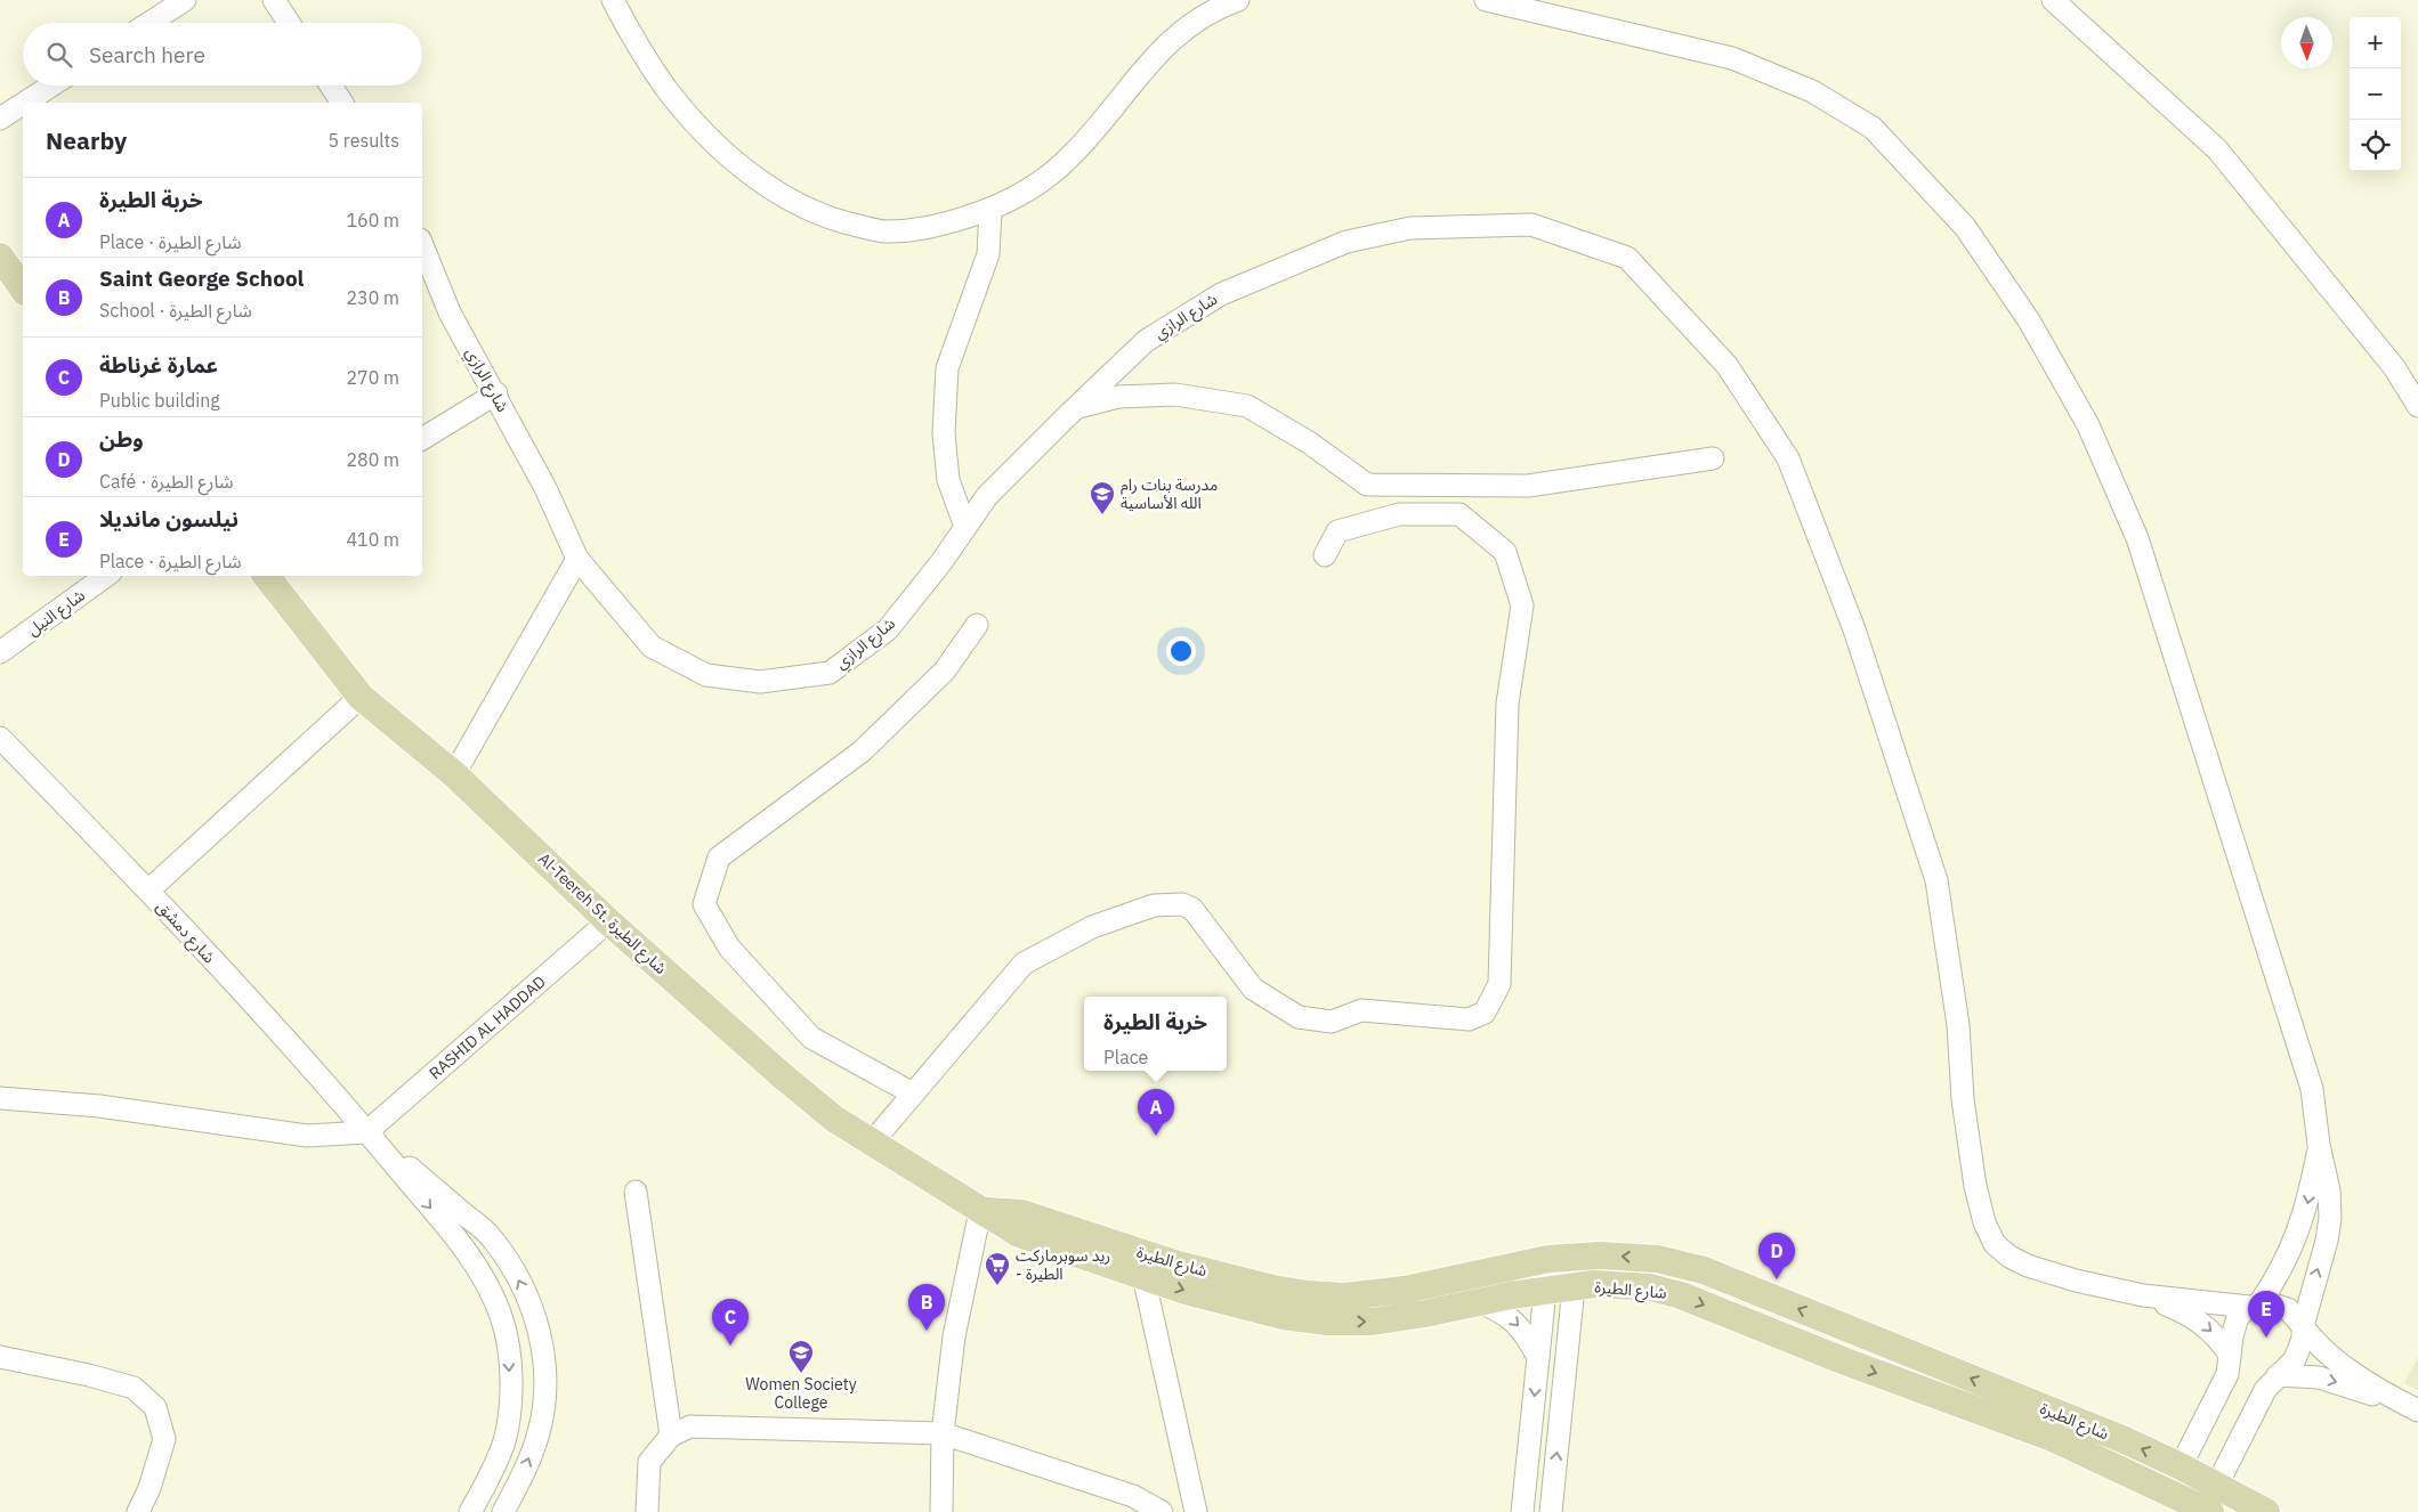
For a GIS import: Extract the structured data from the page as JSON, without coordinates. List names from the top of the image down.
{
  "streets": {
    "main road": ["Al-Teereh St. شارع الطيرة", "شارع الطيرة"],
    "street": [
      "شارع الرازي",
      "شارع النيل",
      "شارع دمشق",
      "RASHID AL HADDAD"
    ]
  },
  "crossings": [
    ["Al-Teereh St. شارع الطيرة", "RASHID AL HADDAD"],
    ["Al-Teereh St. شارع الطيرة", "شارع الطيرة"],
    ["شارع دمشق", "RASHID AL HADDAD"]
  ],
  "places": {
    "school or university": ["مدرسة بنات رام الله الأساسية", "Women Society College"],
    "supermarket": ["ريد سوبرماركت - الطيرة"]
  },
  "north": "bottom",
  "page": {
    "map_buttons": ["+", "−"],
    "search": "Search here",
    "heading": ["Nearby", "5 results"],
    "list": [
      {
        "mark": "A",
        "name": "خربة الطيرة",
        "note": "Place · شارع الطيرة",
        "value": "160 m"
      },
      {
        "mark": "B",
        "name": "Saint George School",
        "note": "School · شارع الطيرة",
        "value": "230 m"
      },
      {
        "mark": "C",
        "name": "عمارة غرناطة",
        "note": "Public building",
        "value": "270 m"
      },
      {
        "mark": "D",
        "name": "وطن",
        "note": "Café · شارع الطيرة",
        "value": "280 m"
      },
      {
        "mark": "E",
        "name": "نيلسون مانديلا",
        "note": "Place · شارع الطيرة",
        "value": "410 m"
      }
    ],
    "popup": ["خربة الطيرة", "Place"],
    "pins": [
      "A",
      "D",
      "B",
      "E",
      "C"
    ]
  }
}
